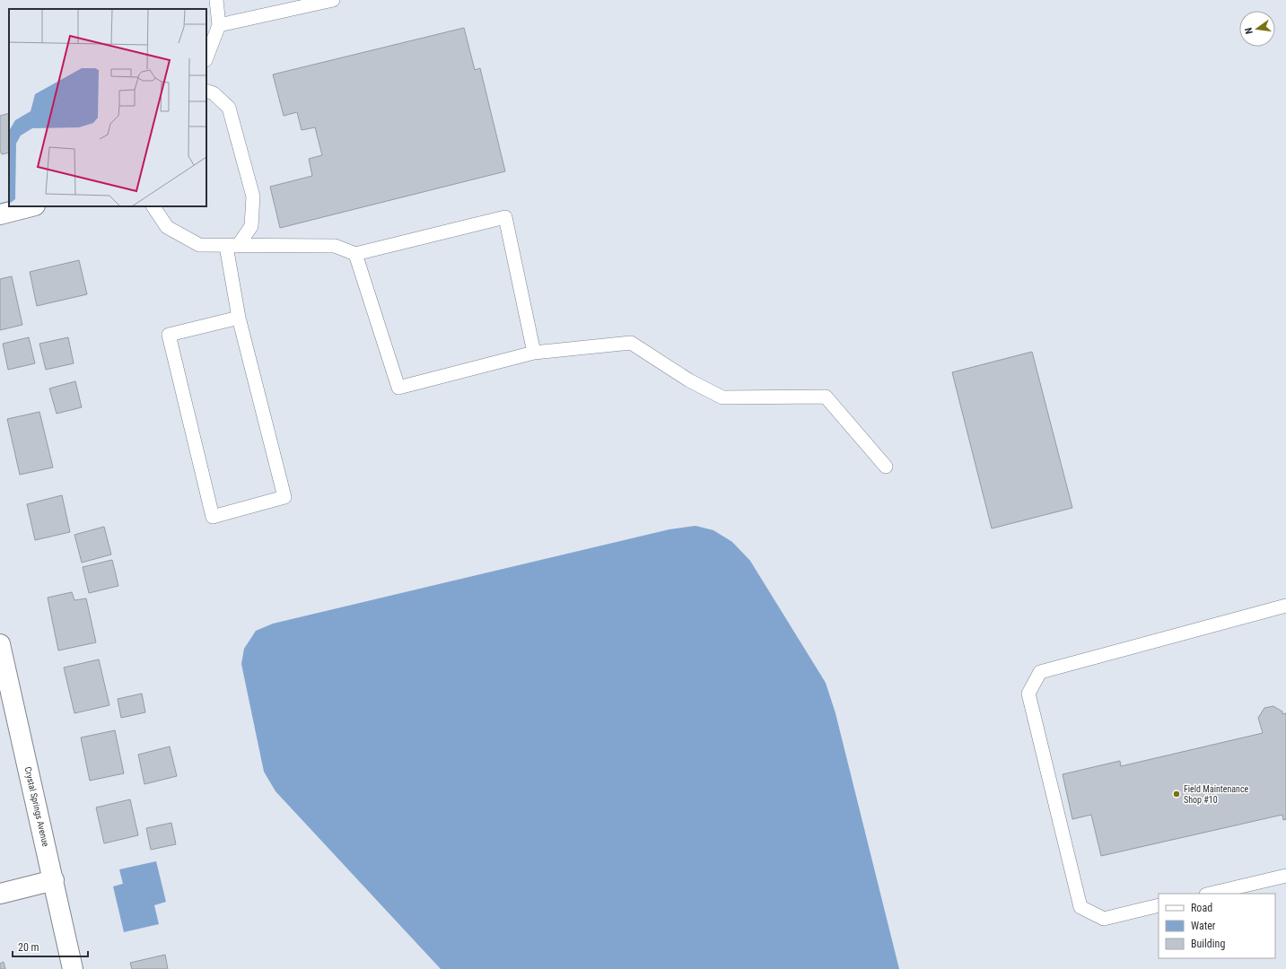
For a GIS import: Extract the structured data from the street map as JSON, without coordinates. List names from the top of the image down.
{
  "streets": {
    "street": ["Crystal Springs Avenue"]
  },
  "places": ["Field Maintenance Shop #10"],
  "legend": ["Road", "Water", "Building"],
  "scale_bar": "20 m",
  "north": "left"
}
